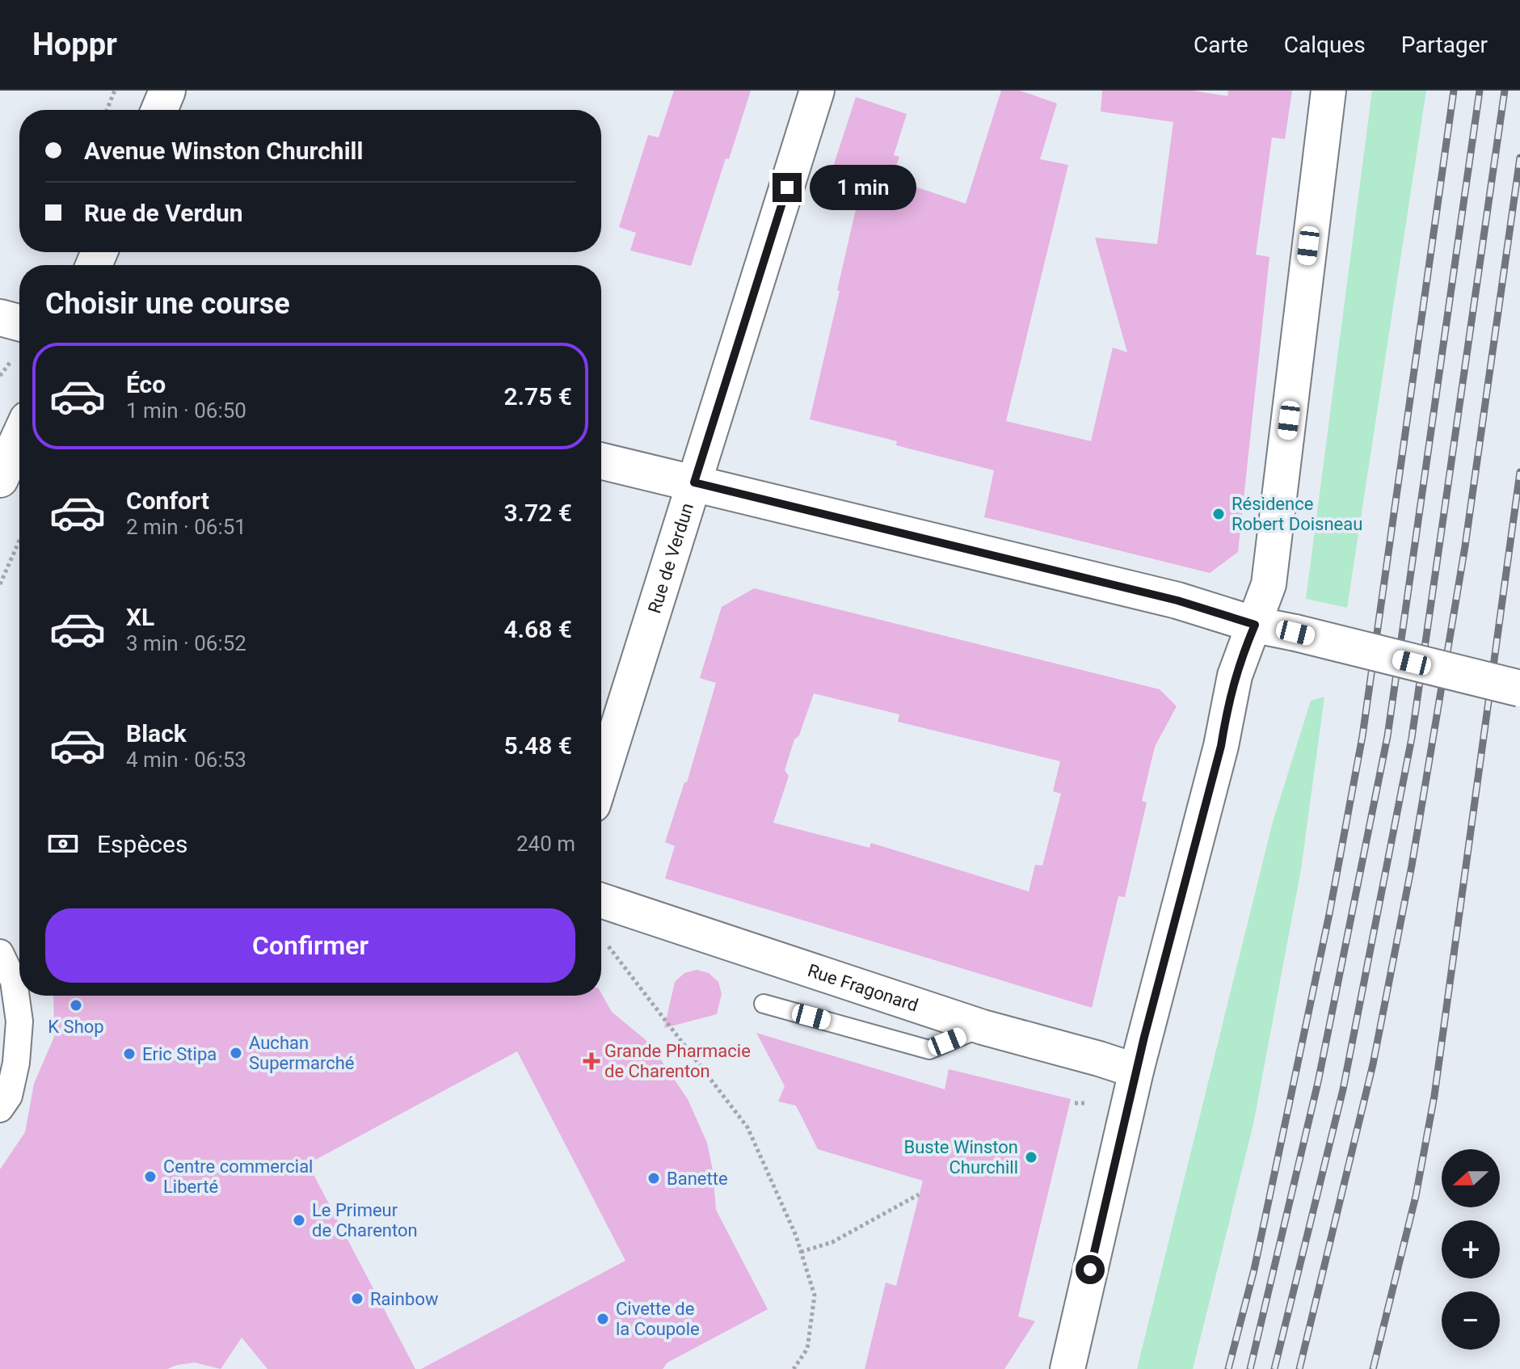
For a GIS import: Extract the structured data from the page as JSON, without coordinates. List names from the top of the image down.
{
  "streets": {
    "street": ["Rue de Verdun", "Rue Fragonard"]
  },
  "places": {
    "other": [
      "Résidence Robert Doisneau",
      "K Shop",
      "Auchan Supermarché",
      "Eric Stipa",
      "Buste Winston Churchill",
      "Centre commercial Liberté",
      "Banette",
      "Le Primeur de Charenton",
      "Rainbow",
      "Civette de la Coupole"
    ],
    "health": ["Grande Pharmacie de Charenton"]
  },
  "north": "left",
  "page": {
    "header": "Hoppr",
    "nav": ["Carte", "Calques", "Partager"],
    "banner": ["Avenue Winston Churchill", "Rue de Verdun"],
    "bubble": "1 min",
    "heading": "Choisir une course",
    "list": [
      {
        "name": "Éco",
        "note": "1 min · 06:50",
        "value": "2.75 €"
      },
      {
        "name": "Confort",
        "note": "2 min · 06:51",
        "value": "3.72 €"
      },
      {
        "name": "XL",
        "note": "3 min · 06:52",
        "value": "4.68 €"
      },
      {
        "name": "Black",
        "note": "4 min · 06:53",
        "value": "5.48 €"
      }
    ],
    "pay": ["Espèces", "240 m"],
    "buttons": "Confirmer",
    "map_buttons": ["+", "−"]
  }
}
